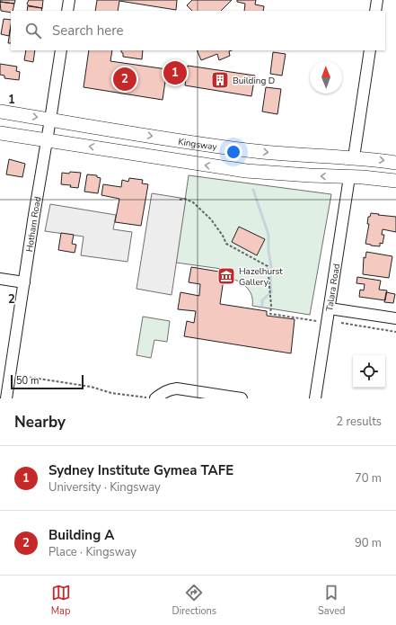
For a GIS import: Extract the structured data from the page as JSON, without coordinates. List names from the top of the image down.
{
  "streets": {
    "main road": ["Kingsway"],
    "street": ["Hotham Road", "Talara Road"]
  },
  "crossings": [
    ["Kingsway", "Hotham Road"]
  ],
  "places": {
    "building": ["Building D"],
    "museum": ["Hazelhurst Gallery"]
  },
  "scale_bar": "50 m",
  "north": "top",
  "page": {
    "search": "Search here",
    "pins": ["1", "2"],
    "scale": "50 m",
    "heading": ["Nearby", "2 results"],
    "list": [
      {
        "mark": "1",
        "name": "Sydney Institute Gymea TAFE",
        "note": "University · Kingsway",
        "value": "70 m"
      },
      {
        "mark": "2",
        "name": "Building A",
        "note": "Place · Kingsway",
        "value": "90 m"
      }
    ],
    "nav": ["Map", "Directions", "Saved"]
  },
  "grid": {
    "rows": ["1", "2"]
  }
}
